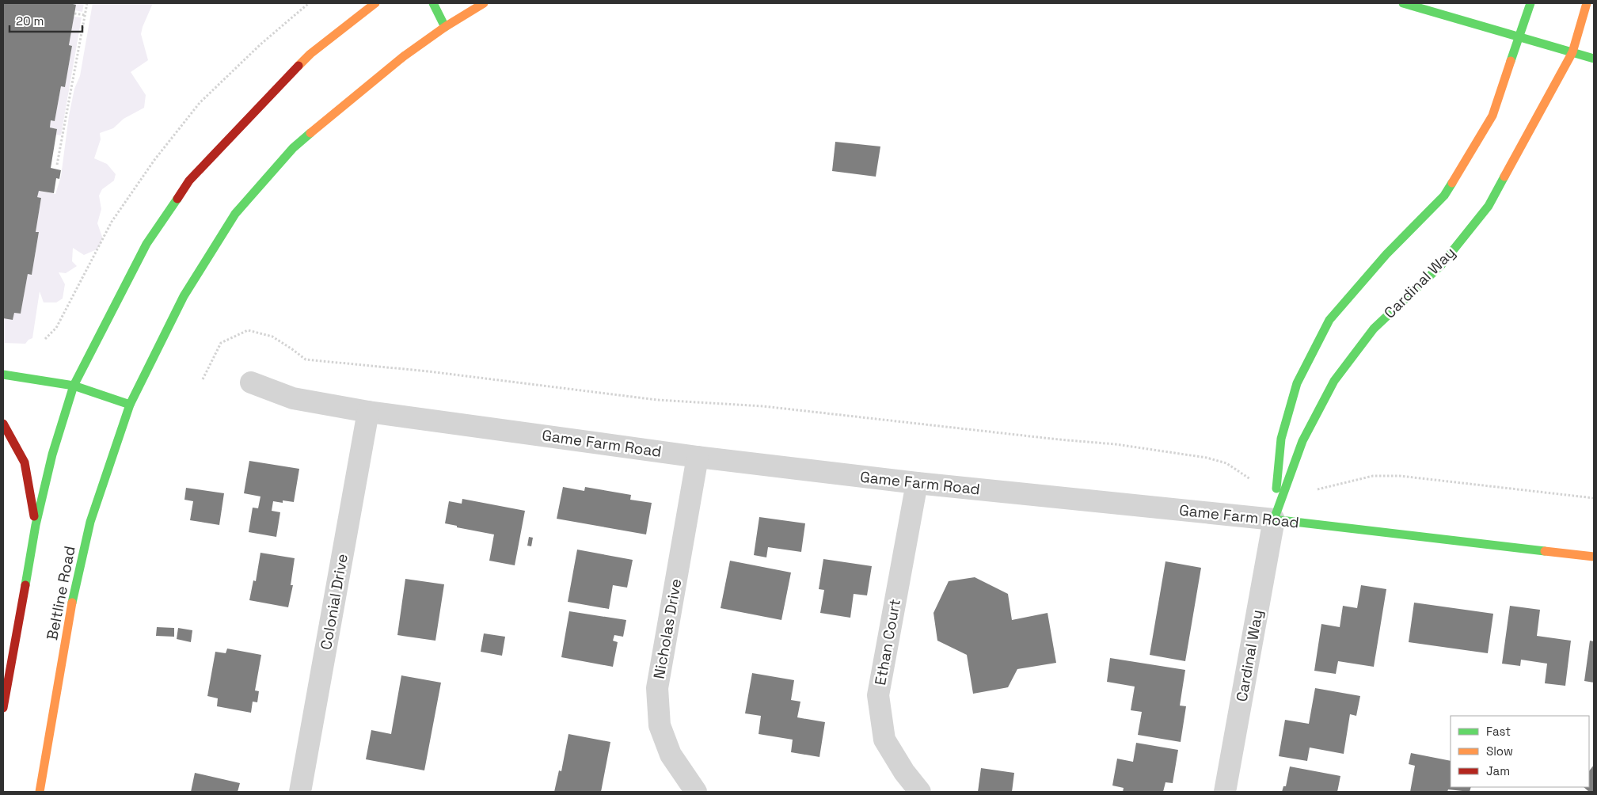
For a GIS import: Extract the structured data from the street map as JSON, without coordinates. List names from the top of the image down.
{
  "streets": {
    "main road": ["Cardinal Way", "Game Farm Road", "Beltline Road"],
    "street": ["Colonial Drive", "Nicholas Drive", "Ethan Court"]
  },
  "crossings": [
    ["Cardinal Way", "Game Farm Road"],
    ["Game Farm Road", "Colonial Drive"],
    ["Game Farm Road", "Nicholas Drive"],
    ["Game Farm Road", "Ethan Court"]
  ],
  "legend": ["Fast", "Slow", "Jam"],
  "scale_bar": "20 m"
}
